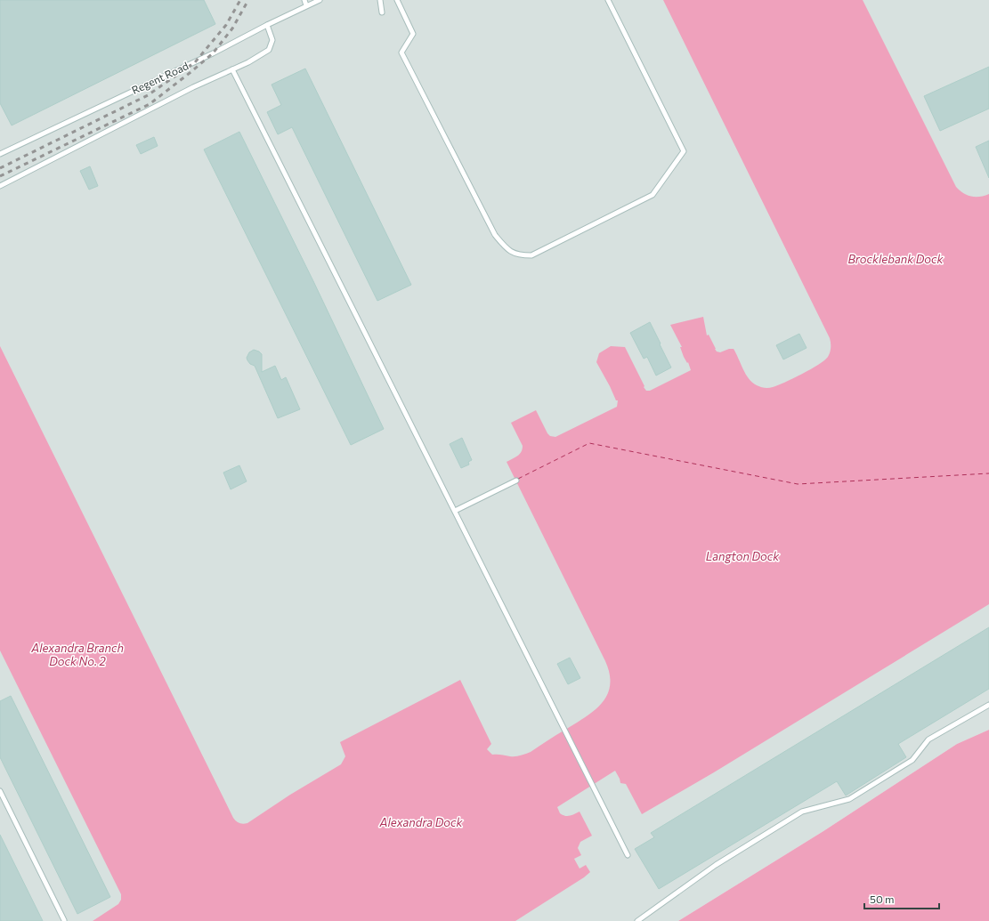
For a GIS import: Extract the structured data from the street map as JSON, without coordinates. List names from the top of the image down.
{
  "streets": {
    "lane": ["Regent Road"]
  },
  "water": [
    "Brocklebank Dock",
    "Langton Dock",
    "Alexandra Branch Dock No. 2",
    "Alexandra Dock"
  ],
  "scale_bar": "50 m"
}
